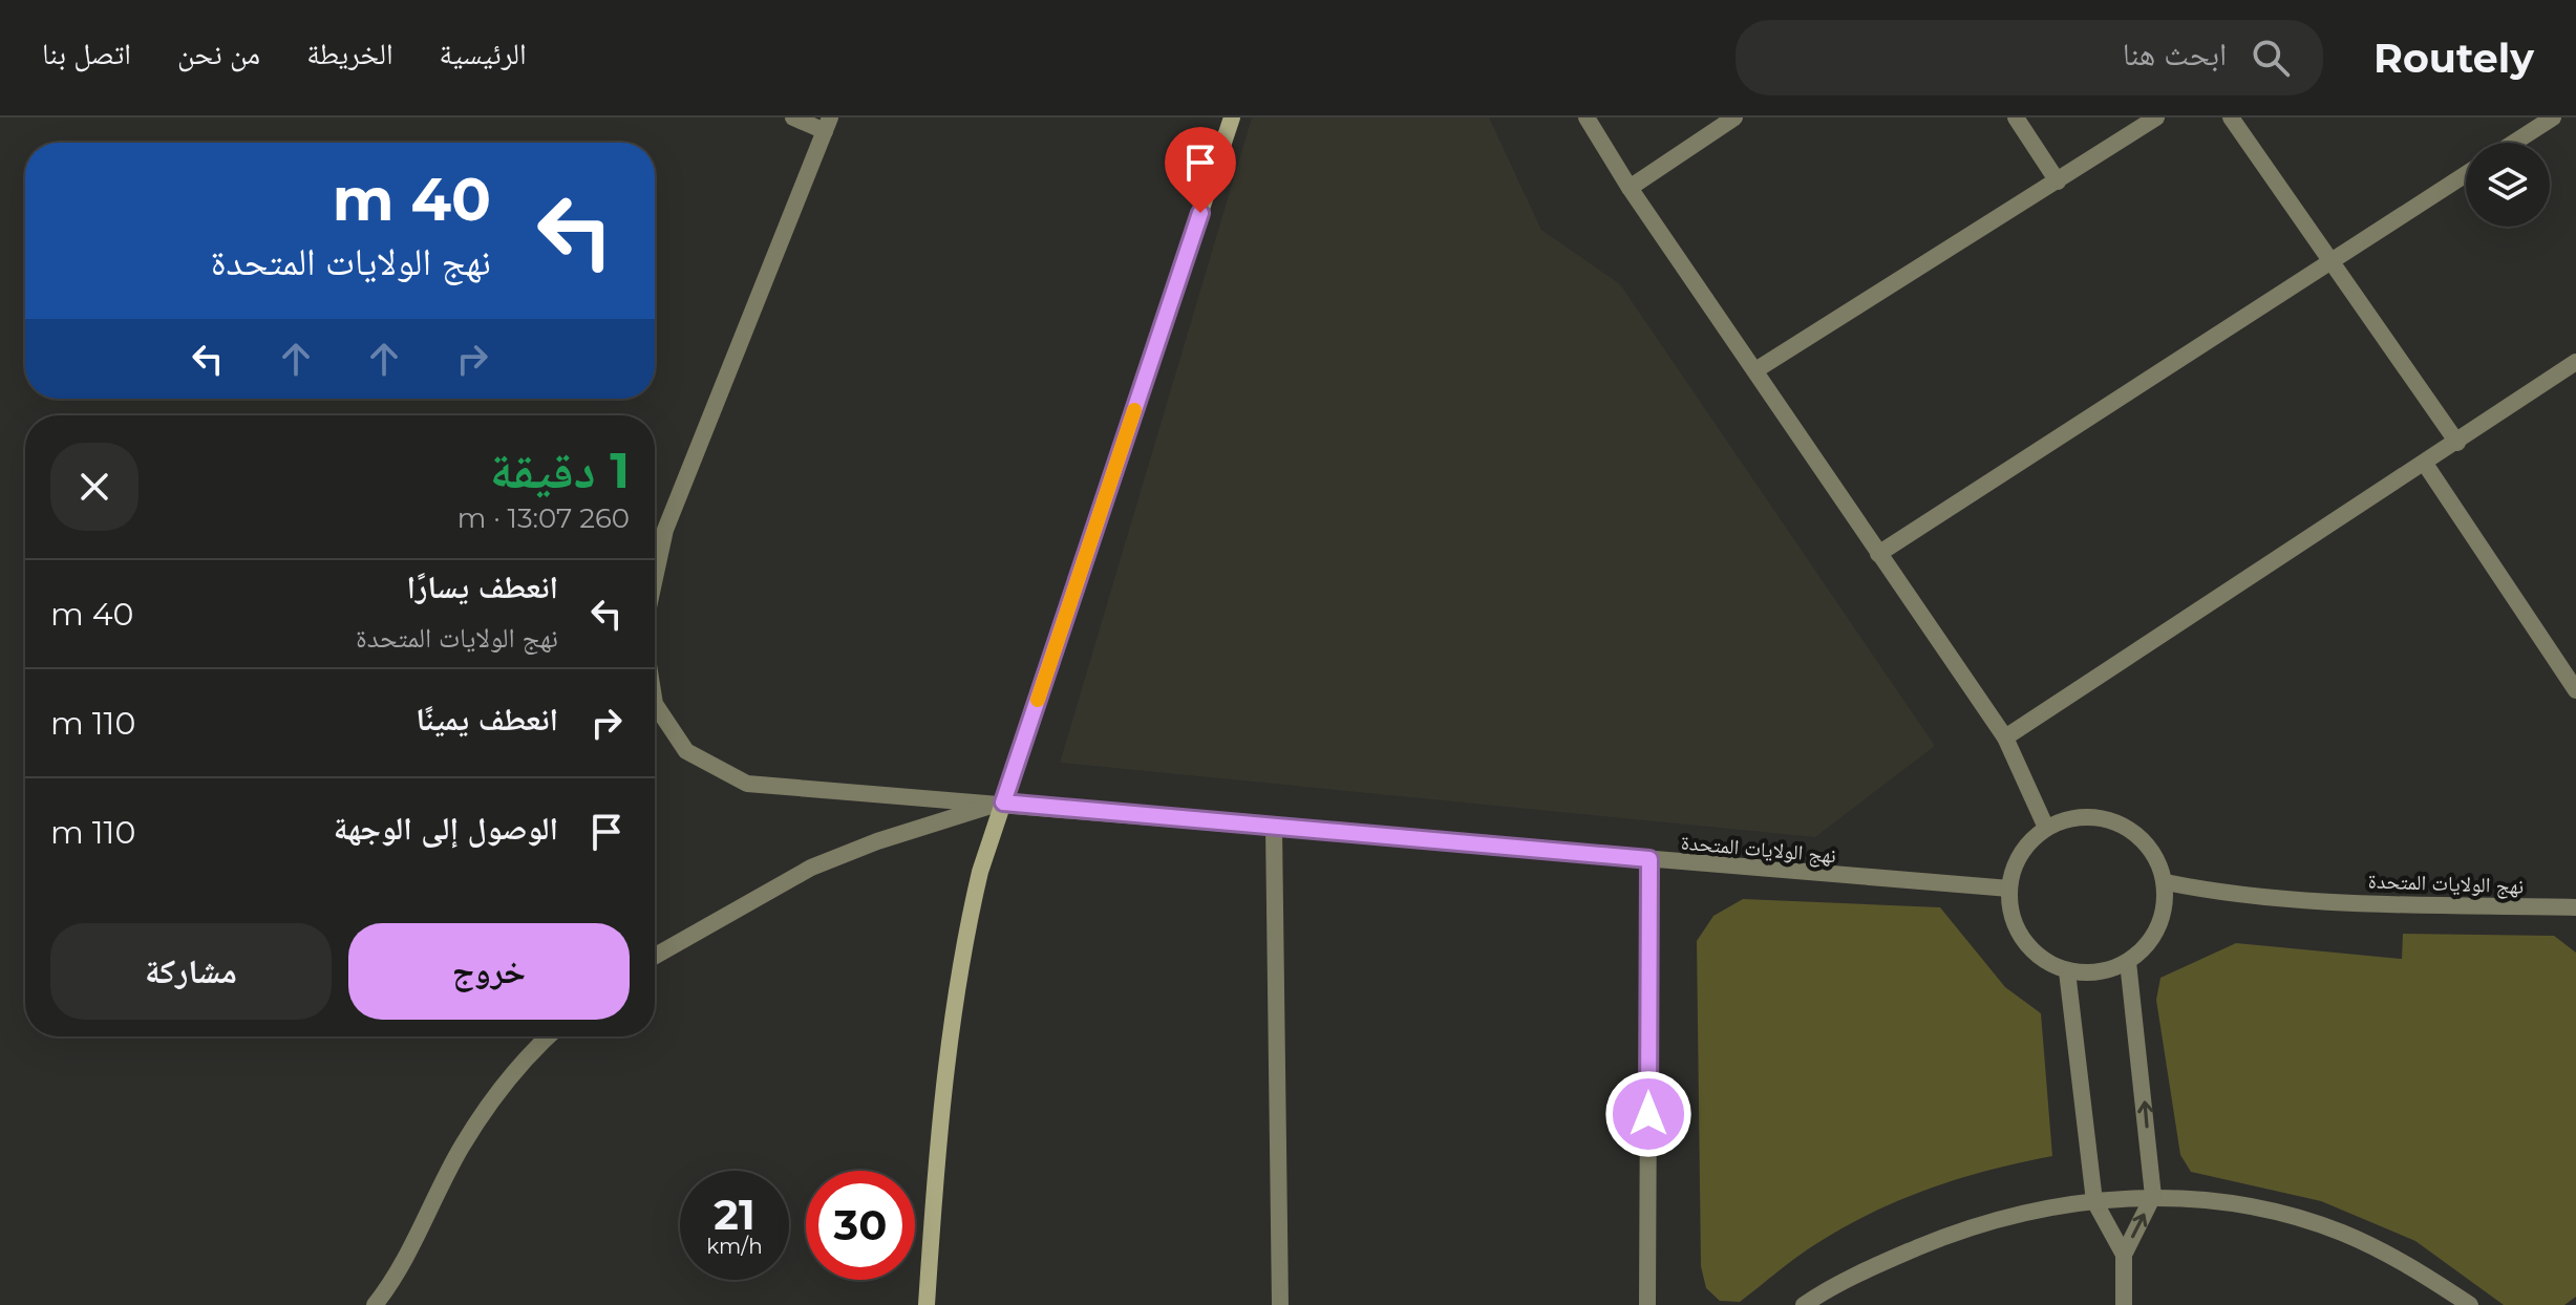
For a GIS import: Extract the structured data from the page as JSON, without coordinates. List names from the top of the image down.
{
  "streets": {
    "street": ["نهج الولايات المتحدة"]
  },
  "page": {
    "header": "Routely",
    "search": "ابحث هنا",
    "nav": [
      "الرئيسية",
      "الخريطة",
      "من نحن",
      "اتصل بنا"
    ],
    "turn": ["40 m", "نهج الولايات المتحدة"],
    "heading": ["1 دقيقة", "260 m · 13:07"],
    "list": [
      {
        "name": "انعطف يسارًا",
        "note": "نهج الولايات المتحدة",
        "value": "40 m"
      },
      {
        "name": "انعطف يمينًا",
        "value": "110 m"
      },
      {
        "name": "الوصول إلى الوجهة",
        "value": "110 m"
      }
    ],
    "buttons": ["خروج", "مشاركة"],
    "speed": "21 km/h",
    "limit": "30"
  }
}
